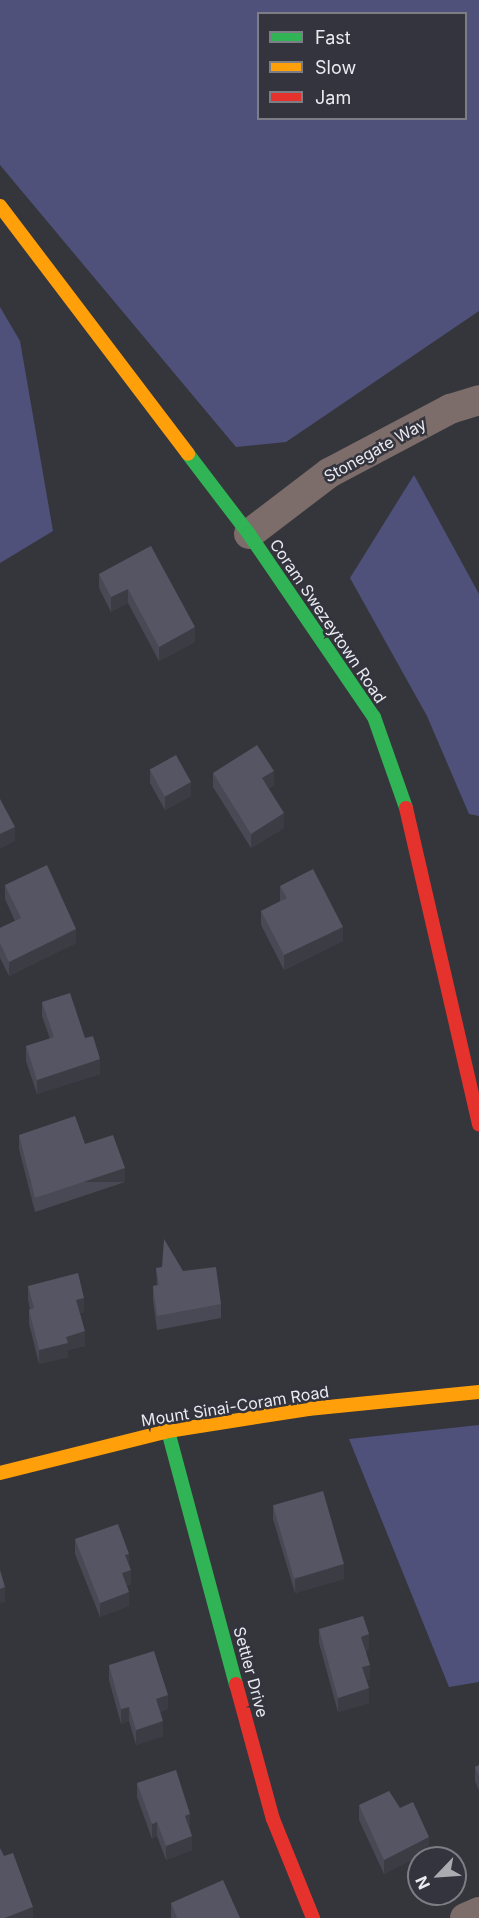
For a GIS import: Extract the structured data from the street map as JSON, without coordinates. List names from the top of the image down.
{
  "streets": {
    "street": [
      "Stonegate Way",
      "Coram Swezeytown Road",
      "Mount Sinai-Coram Road",
      "Settler Drive"
    ]
  },
  "crossings": [
    ["Stonegate Way", "Coram Swezeytown Road"],
    ["Mount Sinai-Coram Road", "Settler Drive"]
  ],
  "legend": ["Fast", "Slow", "Jam"],
  "north": "bottom left"
}
